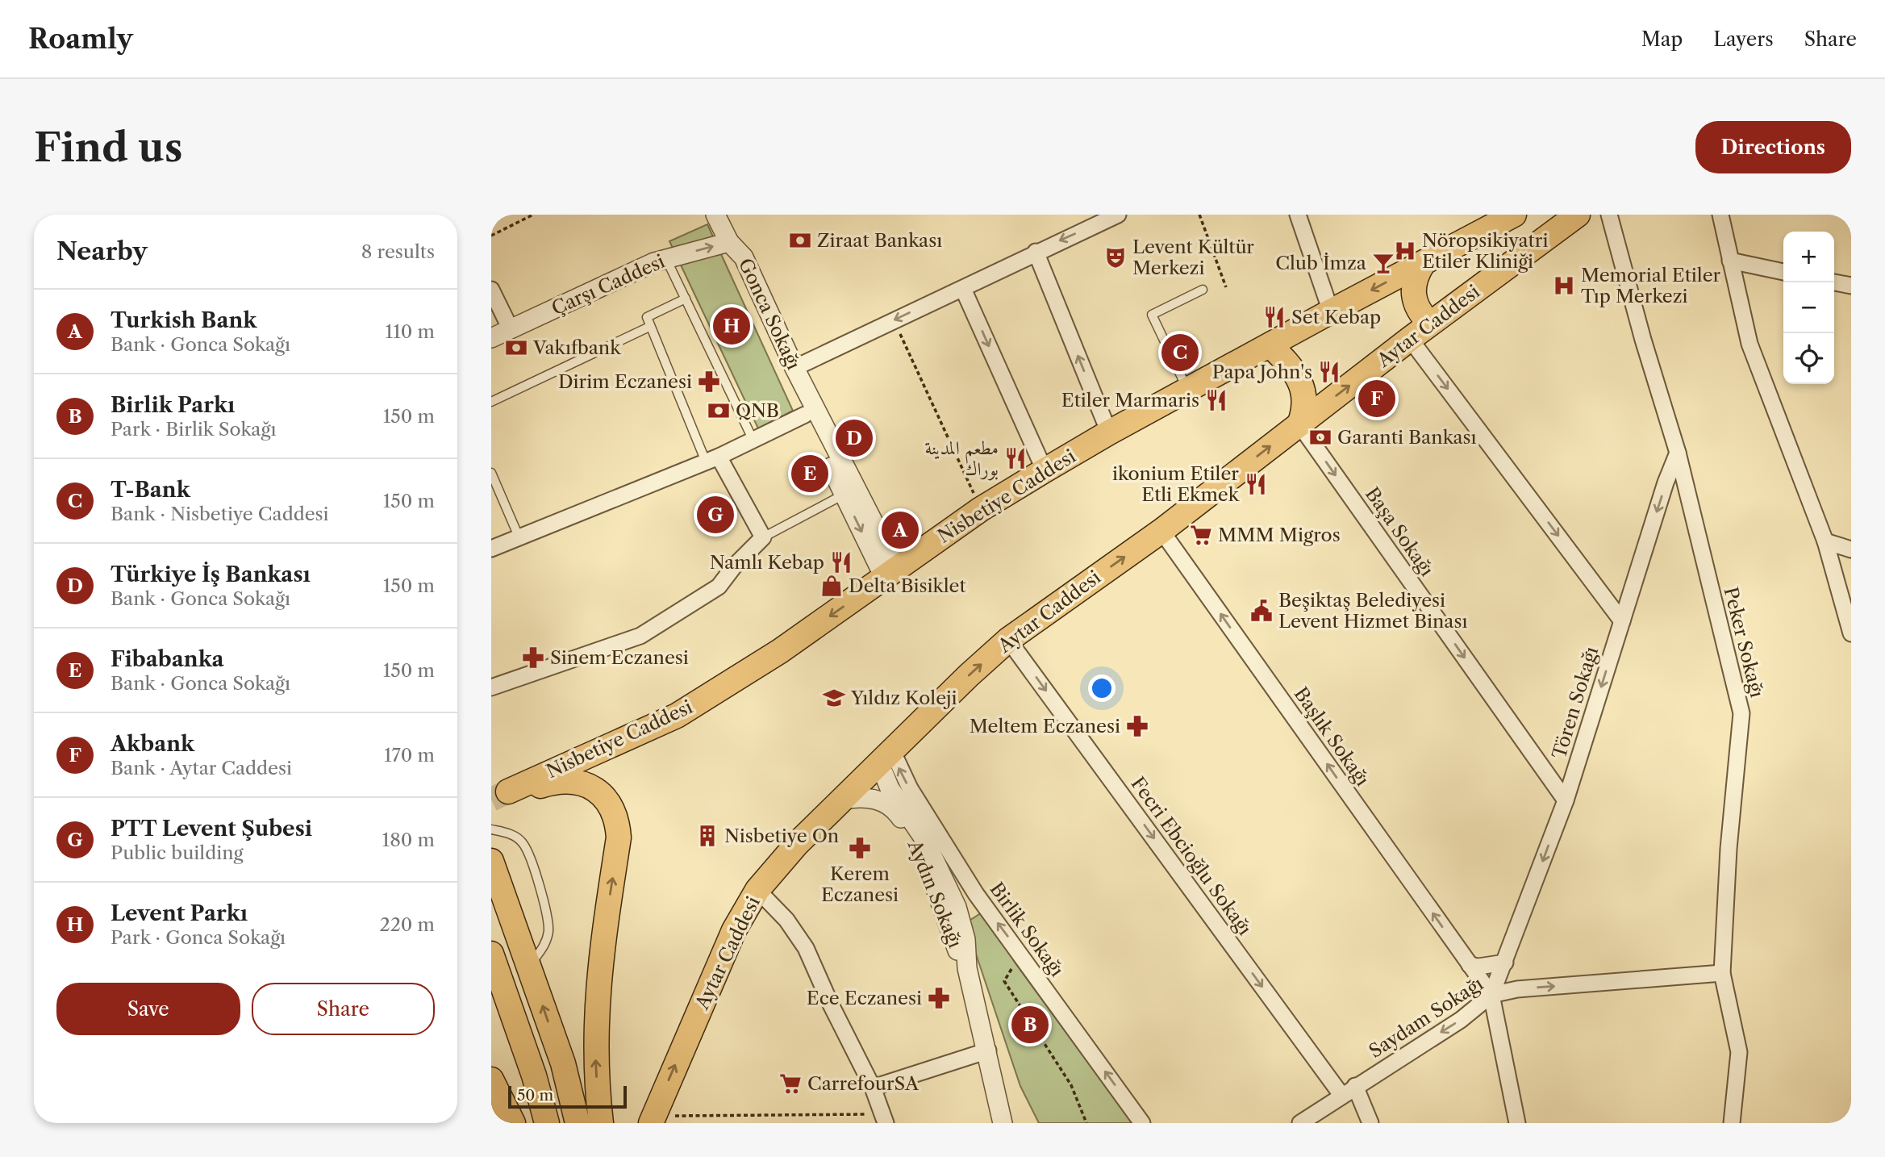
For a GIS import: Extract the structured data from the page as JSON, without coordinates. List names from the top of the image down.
{
  "streets": {
    "main road": ["Aytar Caddesi", "Nisbetiye Caddesi"],
    "street": [
      "Çarşı Caddesi",
      "Gonca Sokağı",
      "Başa Sokağı",
      "Peker Sokağı",
      "Tören Sokağı",
      "Başlık Sokağı",
      "Fecri Ebcioğlu Sokağı",
      "Aydın Sokağı",
      "Birlik Sokağı",
      "Saydam Sokağı"
    ]
  },
  "crossings": [
    ["Çarşı Caddesi", "Gonca Sokağı"],
    ["Gonca Sokağı", "Nisbetiye Caddesi"],
    ["Aytar Caddesi", "Başa Sokağı"],
    ["Aytar Caddesi", "Başlık Sokağı"],
    ["Aytar Caddesi", "Fecri Ebcioğlu Sokağı"],
    ["Aytar Caddesi", "Aydın Sokağı"],
    ["Aytar Caddesi", "Birlik Sokağı"],
    ["Başa Sokağı", "Tören Sokağı"],
    ["Peker Sokağı", "Tören Sokağı"],
    ["Peker Sokağı", "Saydam Sokağı"],
    ["Tören Sokağı", "Başlık Sokağı"],
    ["Tören Sokağı", "Saydam Sokağı"],
    ["Başlık Sokağı", "Saydam Sokağı"],
    ["Fecri Ebcioğlu Sokağı", "Saydam Sokağı"],
    ["Aydın Sokağı", "Birlik Sokağı"]
  ],
  "one_way": [
    "Aytar Caddesi",
    "Başa Sokağı",
    "Tören Sokağı",
    "Başlık Sokağı",
    "Fecri Ebcioğlu Sokağı",
    "Birlik Sokağı"
  ],
  "places": {
    "bank": [
      "Ziraat Bankası",
      "Vakıfbank",
      "QNB",
      "Garanti Bankası"
    ],
    "hospital": ["Nöropsikiyatri Etiler Kliniği", "Memorial Etiler Tıp Merkezi"],
    "theatre": ["Levent Kültür Merkezi"],
    "bar": ["Club İmza"],
    "restaurant": [
      "Set Kebap",
      "Papa John's",
      "Etiler Marmaris",
      "مطعم المدينة بوراك",
      "ikonium Etiler Etli Ekmek",
      "Namlı Kebap"
    ],
    "pharmacy": [
      "Dirim Eczanesi",
      "Sinem Eczanesi",
      "Meltem Eczanesi",
      "Kerem Eczanesi",
      "Ece Eczanesi"
    ],
    "supermarket": ["MMM Migros", "CarrefourSA"],
    "shop": ["Delta Bisiklet"],
    "public building": ["Beşiktaş Belediyesi Levent Hizmet Binası"],
    "school or university": ["Yıldız Koleji"],
    "building": ["Nisbetiye On"]
  },
  "scale_bar": "50 m",
  "page": {
    "header": "Roamly",
    "nav": ["Map", "Layers", "Share"],
    "buttons": [
      "Directions",
      ["Save", "Share"]
    ],
    "title": "Find us",
    "heading": ["Nearby", "8 results"],
    "map_buttons": ["+", "−"],
    "list": [
      {
        "mark": "A",
        "name": "Turkish Bank",
        "note": "Bank · Gonca Sokağı",
        "value": "110 m"
      },
      {
        "mark": "B",
        "name": "Birlik Parkı",
        "note": "Park · Birlik Sokağı",
        "value": "150 m"
      },
      {
        "mark": "C",
        "name": "T-Bank",
        "note": "Bank · Nisbetiye Caddesi",
        "value": "150 m"
      },
      {
        "mark": "D",
        "name": "Türkiye İş Bankası",
        "note": "Bank · Gonca Sokağı",
        "value": "150 m"
      },
      {
        "mark": "E",
        "name": "Fibabanka",
        "note": "Bank · Gonca Sokağı",
        "value": "150 m"
      },
      {
        "mark": "F",
        "name": "Akbank",
        "note": "Bank · Aytar Caddesi",
        "value": "170 m"
      },
      {
        "mark": "G",
        "name": "PTT Levent Şubesi",
        "note": "Public building",
        "value": "180 m"
      },
      {
        "mark": "H",
        "name": "Levent Parkı",
        "note": "Park · Gonca Sokağı",
        "value": "220 m"
      }
    ],
    "pins": [
      "H",
      "C",
      "F",
      "D",
      "E",
      "G",
      "A",
      "B"
    ],
    "scale": "50 m"
  }
}
